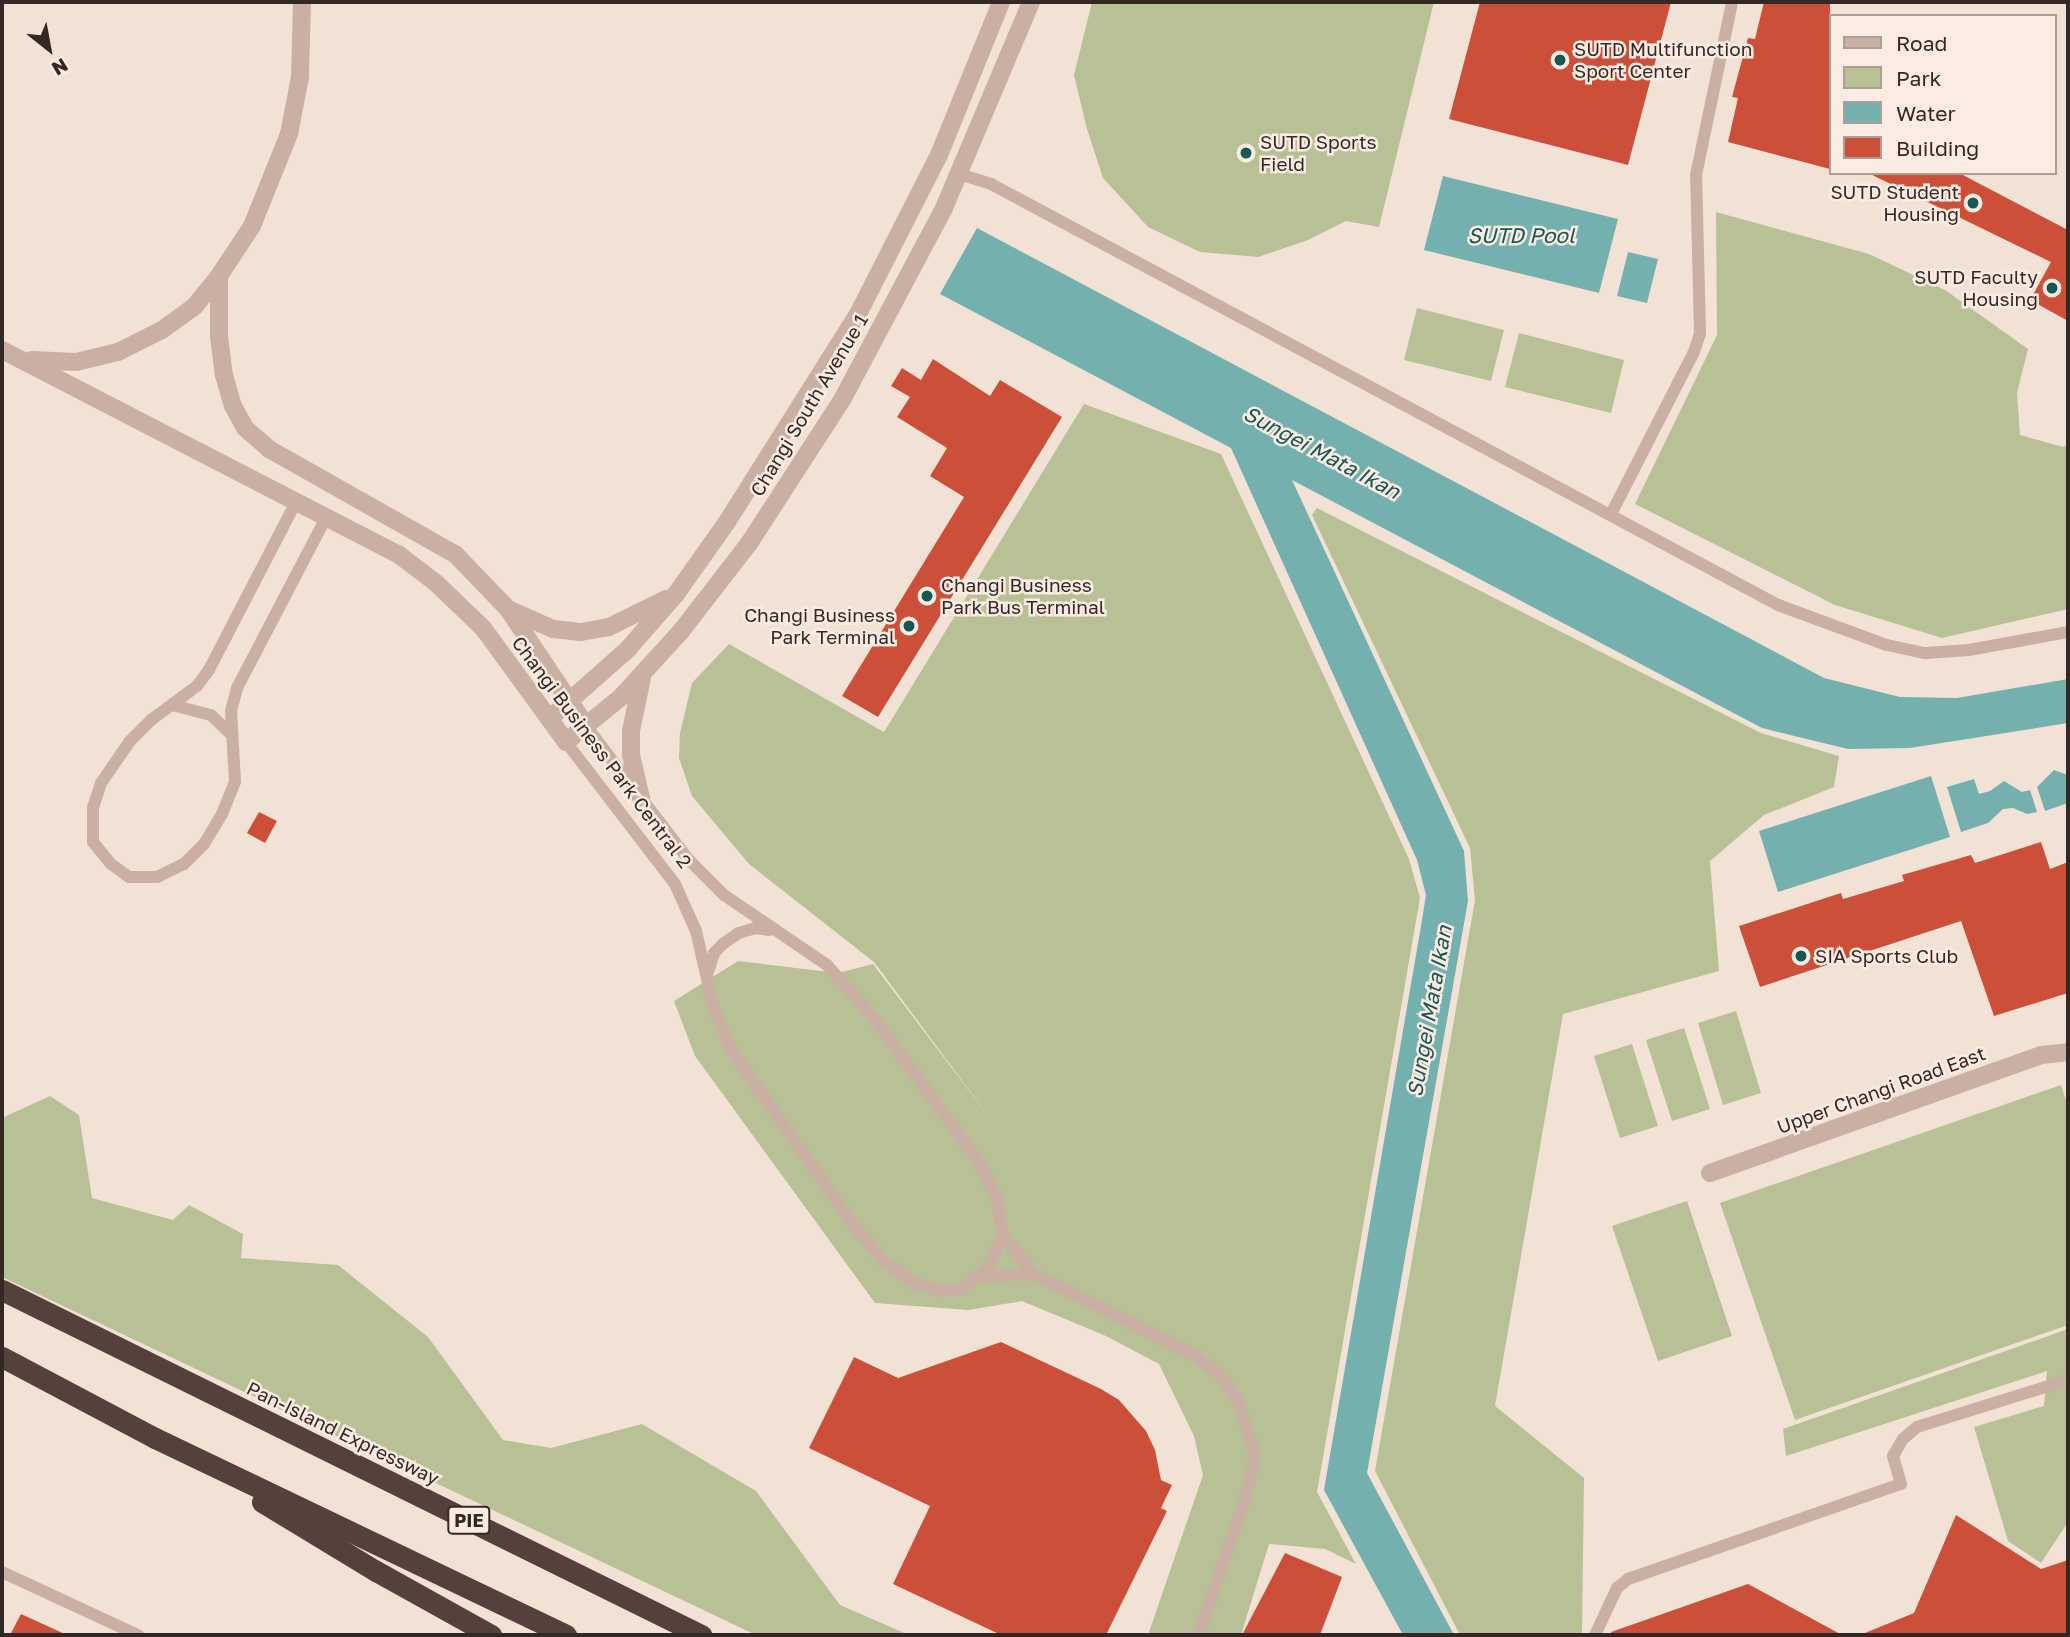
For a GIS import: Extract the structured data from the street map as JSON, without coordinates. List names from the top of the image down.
{
  "streets": {
    "highway": ["Pan-Island Expressway", "PIE"],
    "street": ["Changi South Avenue 1", "Changi Business Park Central 2", "Upper Changi Road East"]
  },
  "crossings": [
    ["Changi South Avenue 1", "Changi Business Park Central 2"]
  ],
  "water": ["SUTD Pool", "Sungei Mata Ikan"],
  "places": [
    "SUTD Multifunction Sport Center",
    "SUTD Sports Field",
    "SUTD Student Housing",
    "SUTD Faculty Housing",
    "Changi Business Park Bus Terminal",
    "Changi Business Park Terminal",
    "SIA Sports Club"
  ],
  "legend": [
    "Road",
    "Park",
    "Water",
    "Building"
  ],
  "north": "bottom right"
}
